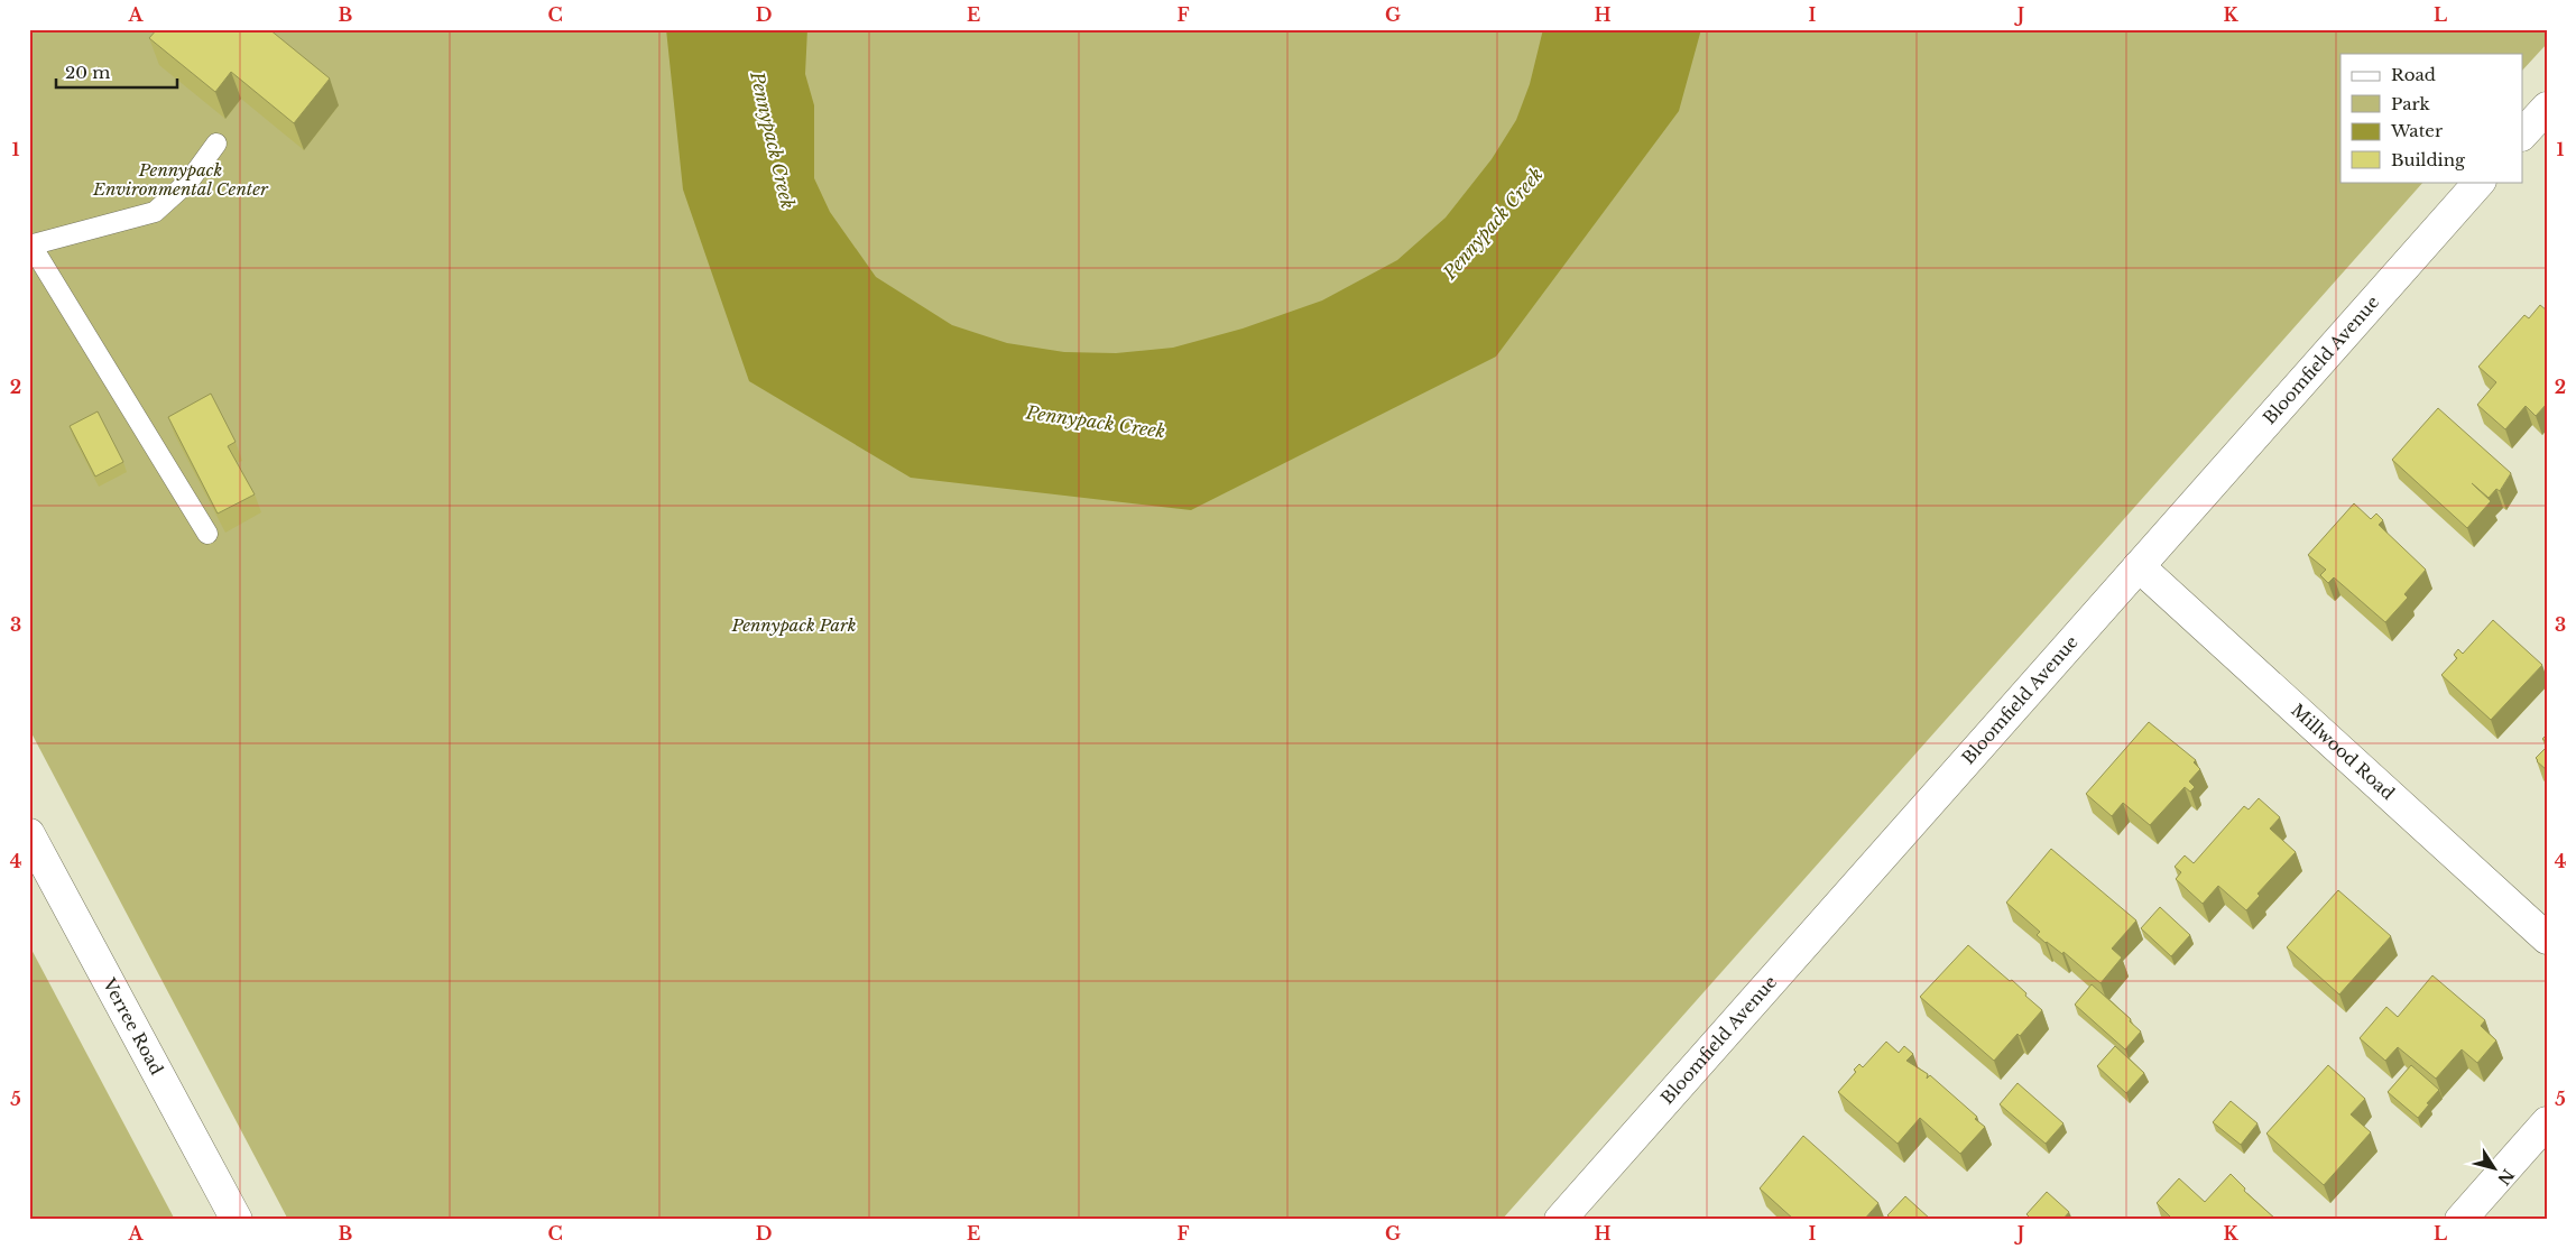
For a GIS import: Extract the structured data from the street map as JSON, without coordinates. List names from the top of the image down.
{
  "streets": {
    "street": ["Bloomfield Avenue", "Millwood Road", "Verree Road"]
  },
  "crossings": [
    ["Bloomfield Avenue", "Millwood Road"]
  ],
  "water": ["Pennypack Creek"],
  "parks": ["Pennypack Environmental Center", "Pennypack Park"],
  "legend": [
    "Road",
    "Park",
    "Water",
    "Building"
  ],
  "scale_bar": "20 m",
  "north": "bottom right",
  "grid": {
    "columns": [
      "A",
      "B",
      "C",
      "D",
      "E",
      "F",
      "G",
      "H",
      "I",
      "J",
      "K",
      "L"
    ],
    "rows": [
      "1",
      "2",
      "3",
      "4",
      "5"
    ]
  }
}
